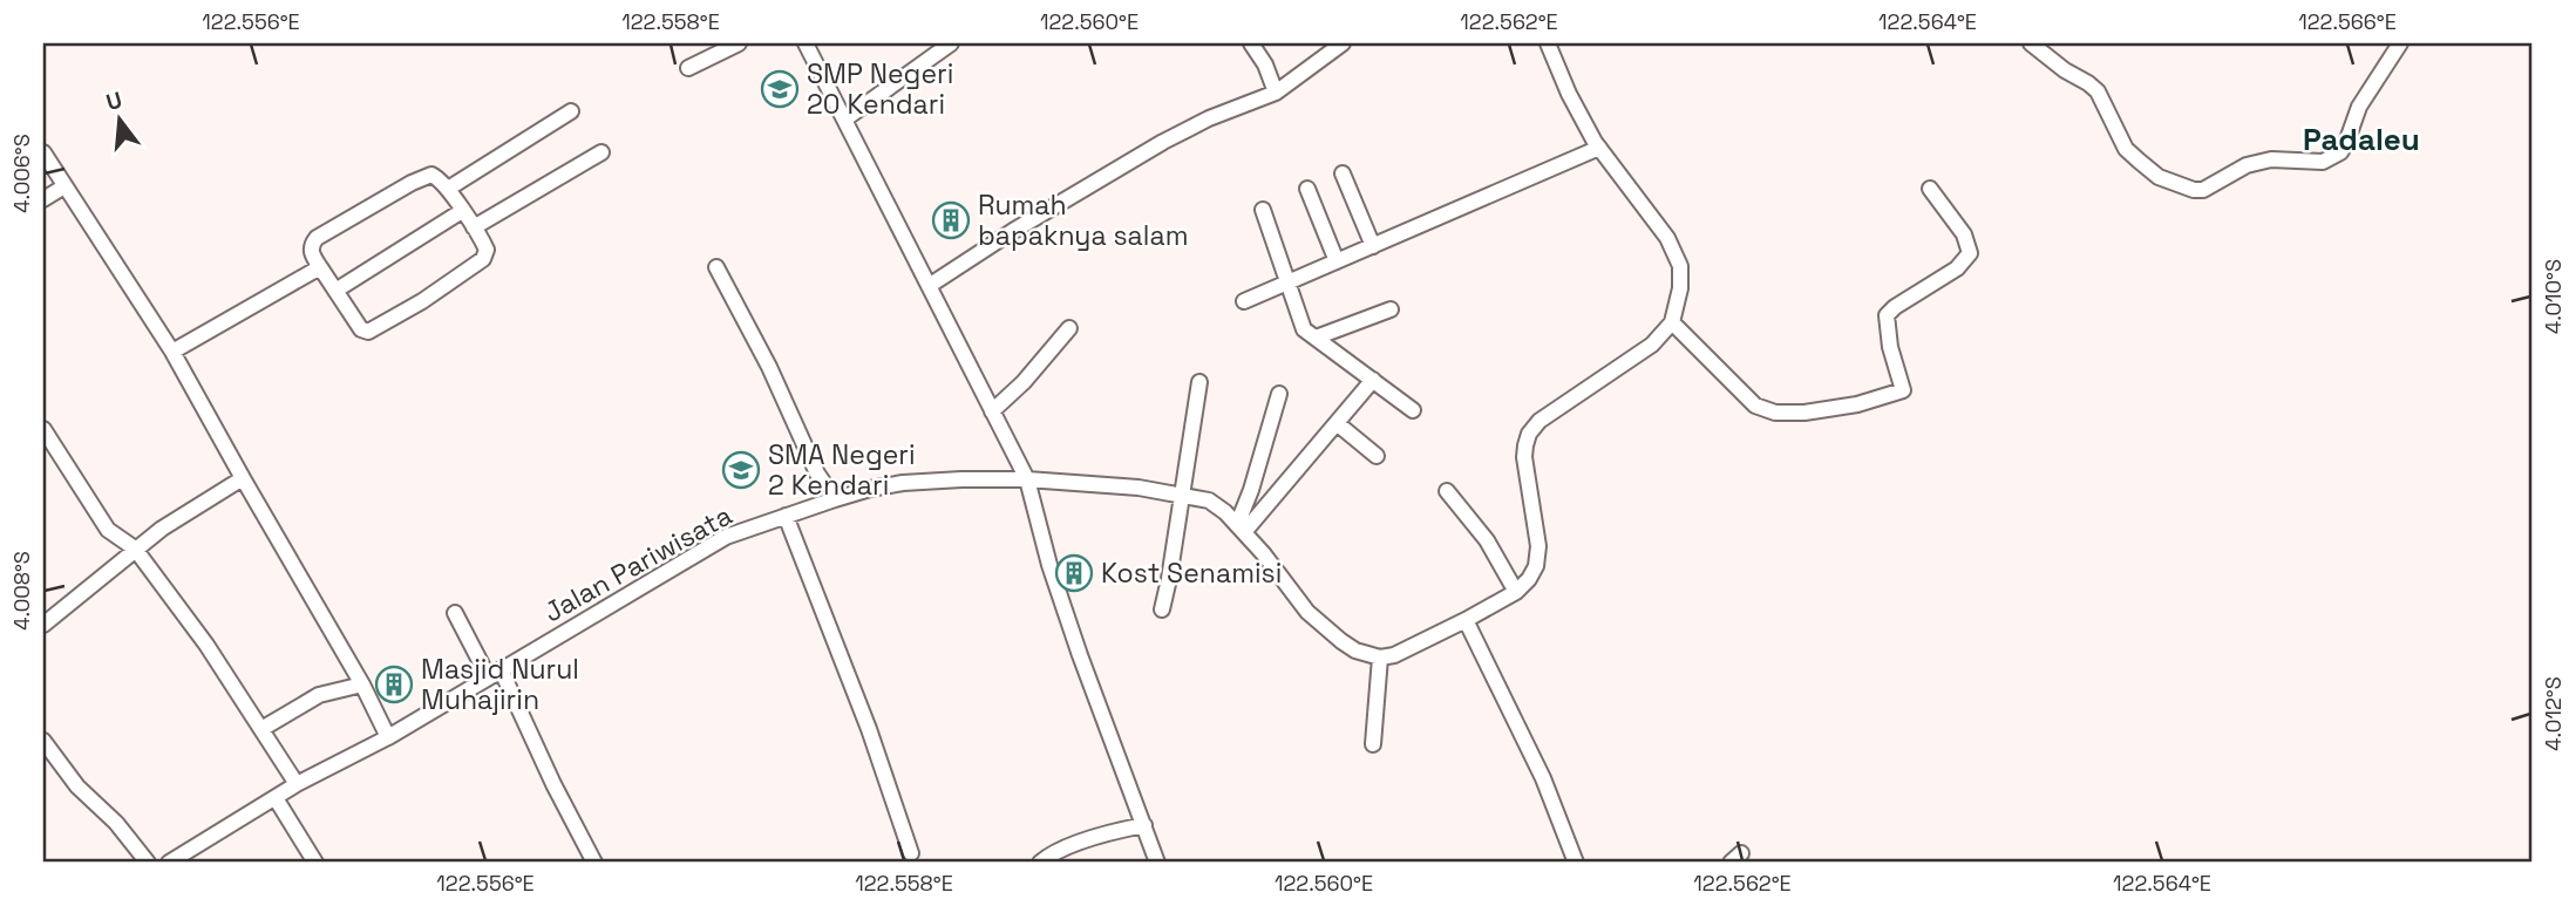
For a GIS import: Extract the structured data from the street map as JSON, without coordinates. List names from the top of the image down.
{
  "streets": {
    "street": ["Jalan Pariwisata"]
  },
  "districts": ["Padaleu"],
  "places": {
    "school or university": ["SMP Negeri 20 Kendari", "SMA Negeri 2 Kendari"],
    "building": ["Rumah bapaknya salam", "Kost Senamisi", "Masjid Nurul Muhajirin"]
  },
  "north": "top",
  "coordinates": [
    "122.556°E",
    "122.558°E",
    "122.560°E",
    "122.562°E",
    "122.564°E",
    "122.566°E",
    "4.006°S",
    "4.010°S",
    "4.008°S",
    "4.012°S"
  ]
}
